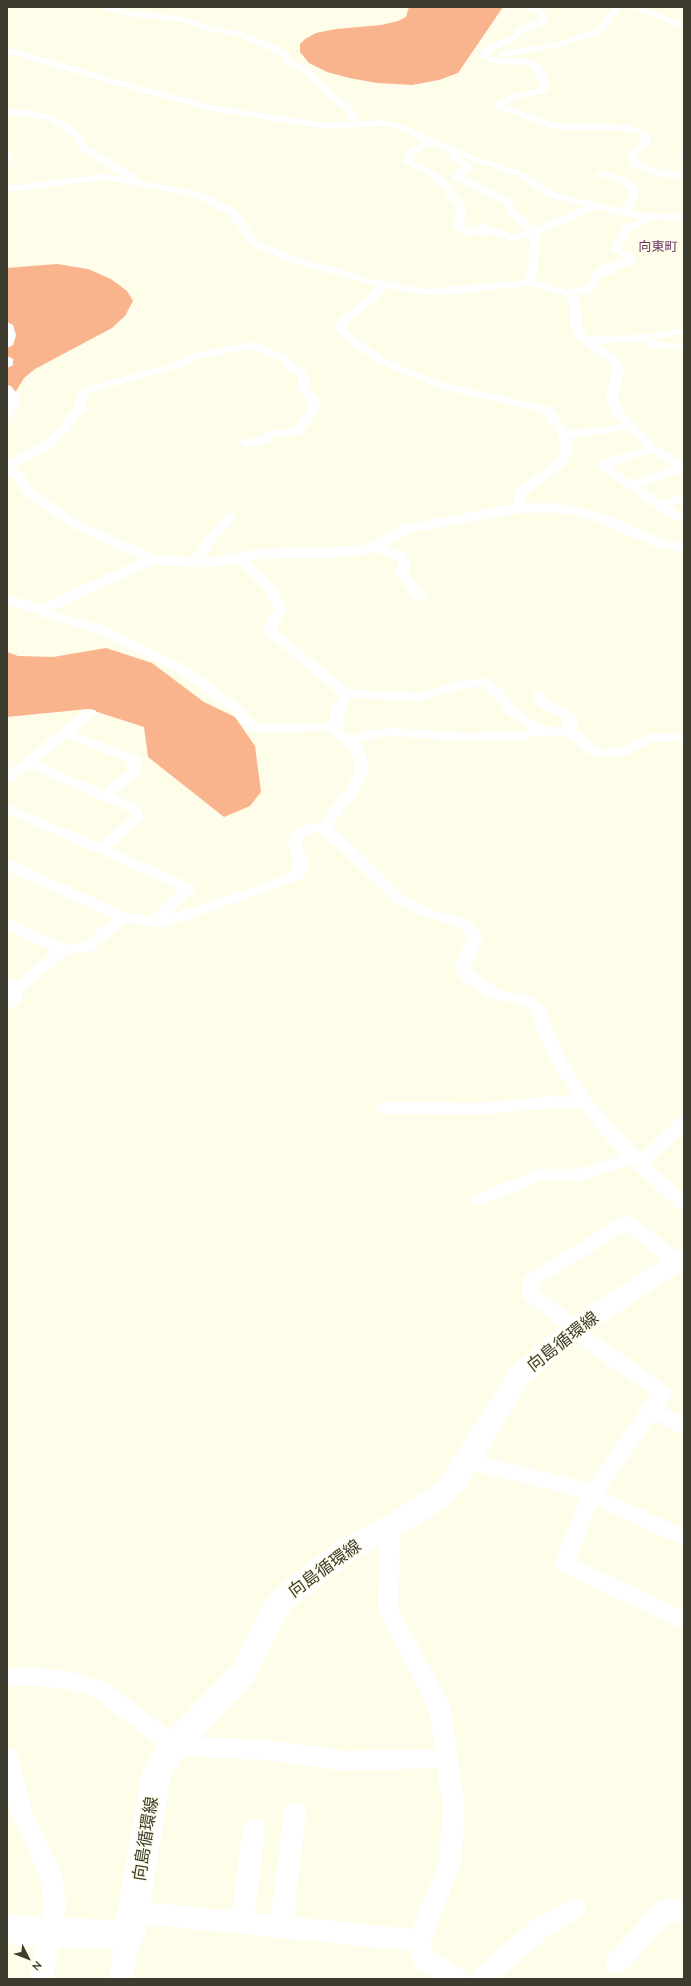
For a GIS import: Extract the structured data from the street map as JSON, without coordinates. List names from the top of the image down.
{
  "streets": {
    "main road": ["向島循環線"]
  },
  "districts": ["向東町"],
  "north": "bottom right"
}
